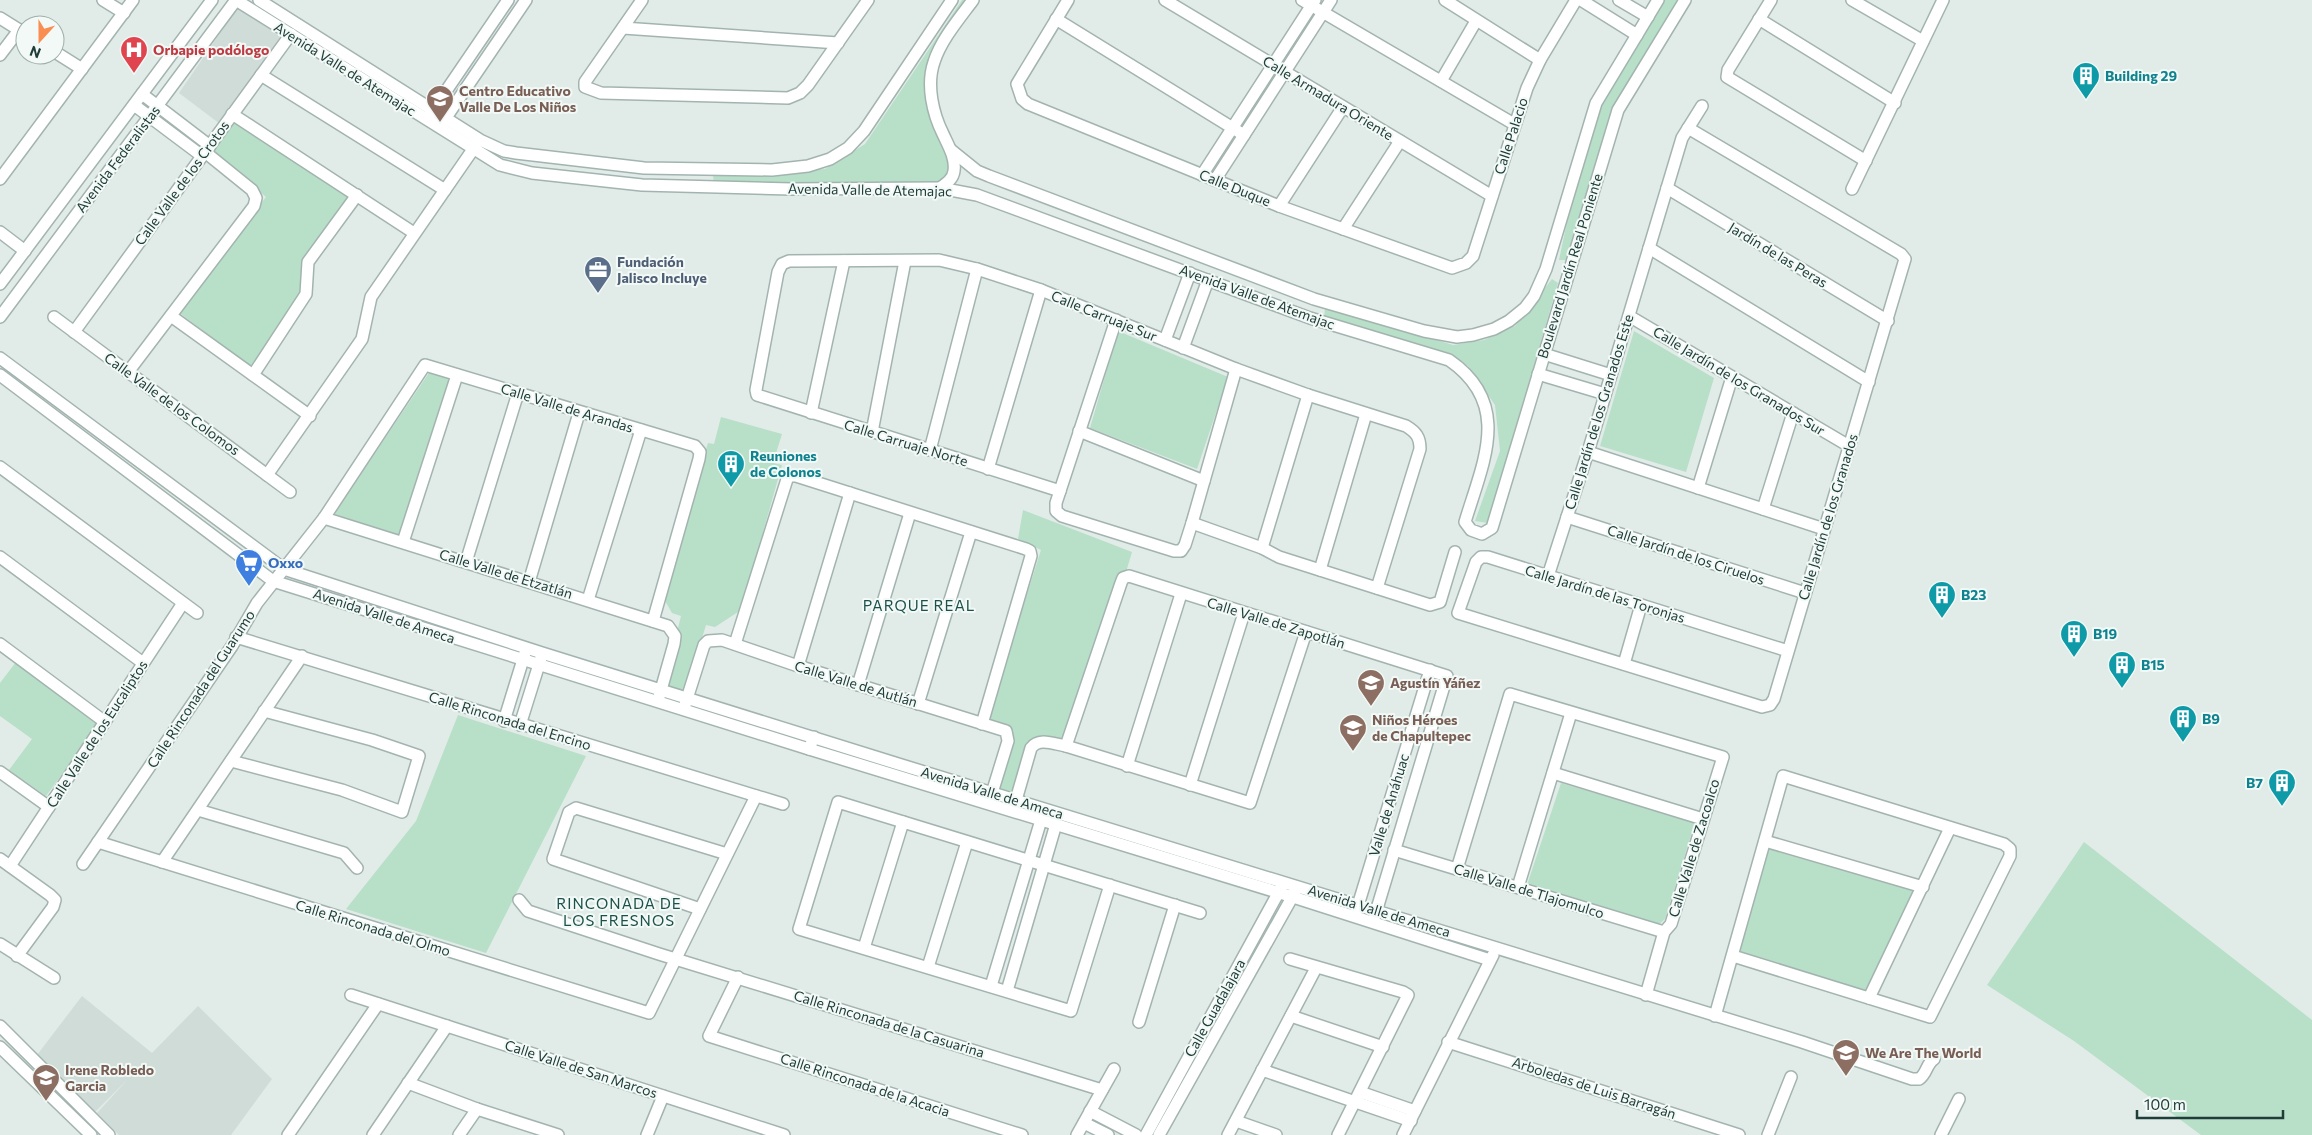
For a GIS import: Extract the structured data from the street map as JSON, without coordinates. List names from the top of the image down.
{
  "streets": {
    "street": [
      "Avenida Valle de Atemajac",
      "Calle Armadura Oriente",
      "Calle Palacio",
      "Avenida Federalistas",
      "Calle Valle de los Crotos",
      "Calle Duque",
      "Jardín de las Peras",
      "Boulevard Jardín Real Poniente",
      "Calle Carruaje Sur",
      "Calle Jardín de los Granados Sur",
      "Calle Valle de los Colomos",
      "Calle Valle de Arandas",
      "Calle Jardín de los Granados Este",
      "Calle Carruaje Norte",
      "Calle Jardín de los Granados",
      "Calle Jardín de los Ciruelos",
      "Calle Valle de Etzatlán",
      "Calle Jardín de las Toronjas",
      "Avenida Valle de Ameca",
      "Calle Valle de Zapotlán",
      "Calle Valle de Autlán",
      "Calle Rinconada del Guarumo",
      "Calle Rinconada del Encino",
      "Calle Valle de los Eucaliptos",
      "Valle de Anáhuac",
      "Calle Valle de Zacoalco",
      "Calle Valle de Tlajomulco",
      "Calle Rinconada del Olmo",
      "Calle Guadalajara",
      "Calle Rinconada de la Casuarina",
      "Calle Valle de San Marcos",
      "Calle Rinconada de la Acacia",
      "Arboledas de Luis Barragán"
    ]
  },
  "crossings": [
    ["Avenida Valle de Atemajac", "Avenida Federalistas"],
    ["Avenida Valle de Atemajac", "Calle Valle de los Crotos"],
    ["Avenida Valle de Atemajac", "Boulevard Jardín Real Poniente"],
    ["Calle Armadura Oriente", "Calle Palacio"],
    ["Calle Palacio", "Calle Duque"],
    ["Calle Valle de los Crotos", "Calle Valle de los Colomos"],
    ["Jardín de las Peras", "Calle Jardín de los Granados Este"],
    ["Jardín de las Peras", "Calle Jardín de los Granados"],
    ["Calle Carruaje Sur", "Calle Carruaje Norte"],
    ["Calle Jardín de los Granados Sur", "Calle Jardín de los Granados Este"],
    ["Calle Jardín de los Granados Sur", "Calle Jardín de los Granados"],
    ["Calle Valle de Arandas", "Calle Valle de Etzatlán"],
    ["Calle Valle de Arandas", "Calle Rinconada del Guarumo"],
    ["Calle Jardín de los Granados Este", "Calle Jardín de los Granados"],
    ["Calle Jardín de los Granados Este", "Calle Jardín de los Ciruelos"],
    ["Calle Jardín de los Granados Este", "Calle Jardín de las Toronjas"],
    ["Calle Jardín de los Granados", "Calle Jardín de los Ciruelos"],
    ["Calle Jardín de los Granados", "Calle Jardín de las Toronjas"],
    ["Calle Valle de Etzatlán", "Avenida Valle de Ameca"],
    ["Calle Valle de Etzatlán", "Calle Rinconada del Guarumo"],
    ["Avenida Valle de Ameca", "Calle Valle de Autlán"],
    ["Avenida Valle de Ameca", "Calle Rinconada del Guarumo"],
    ["Avenida Valle de Ameca", "Valle de Anáhuac"],
    ["Avenida Valle de Ameca", "Calle Valle de Zacoalco"],
    ["Avenida Valle de Ameca", "Calle Guadalajara"],
    ["Calle Valle de Zapotlán", "Valle de Anáhuac"],
    ["Calle Rinconada del Guarumo", "Calle Rinconada del Encino"],
    ["Calle Rinconada del Guarumo", "Calle Rinconada del Olmo"],
    ["Valle de Anáhuac", "Calle Valle de Tlajomulco"],
    ["Calle Valle de Zacoalco", "Calle Valle de Tlajomulco"],
    ["Calle Rinconada del Olmo", "Calle Rinconada de la Casuarina"],
    ["Calle Rinconada de la Casuarina", "Calle Rinconada de la Acacia"]
  ],
  "districts": ["PARQUE REAL", "RINCONADA DE LOS FRESNOS"],
  "places": {
    "hospital": ["Orbapie podólogo"],
    "building": [
      "Building 29",
      "Reuniones de Colonos",
      "B23",
      "B19",
      "B15",
      "B9",
      "B7"
    ],
    "school or university": [
      "Centro Educativo Valle De Los Niños",
      "Agustín Yáñez",
      "Niños Héroes de Chapultepec",
      "We Are The World",
      "Irene Robledo Garcia"
    ],
    "office": ["Fundación Jalisco Incluye"],
    "supermarket": ["Oxxo"]
  },
  "scale_bar": "100 m",
  "north": "bottom"
}
